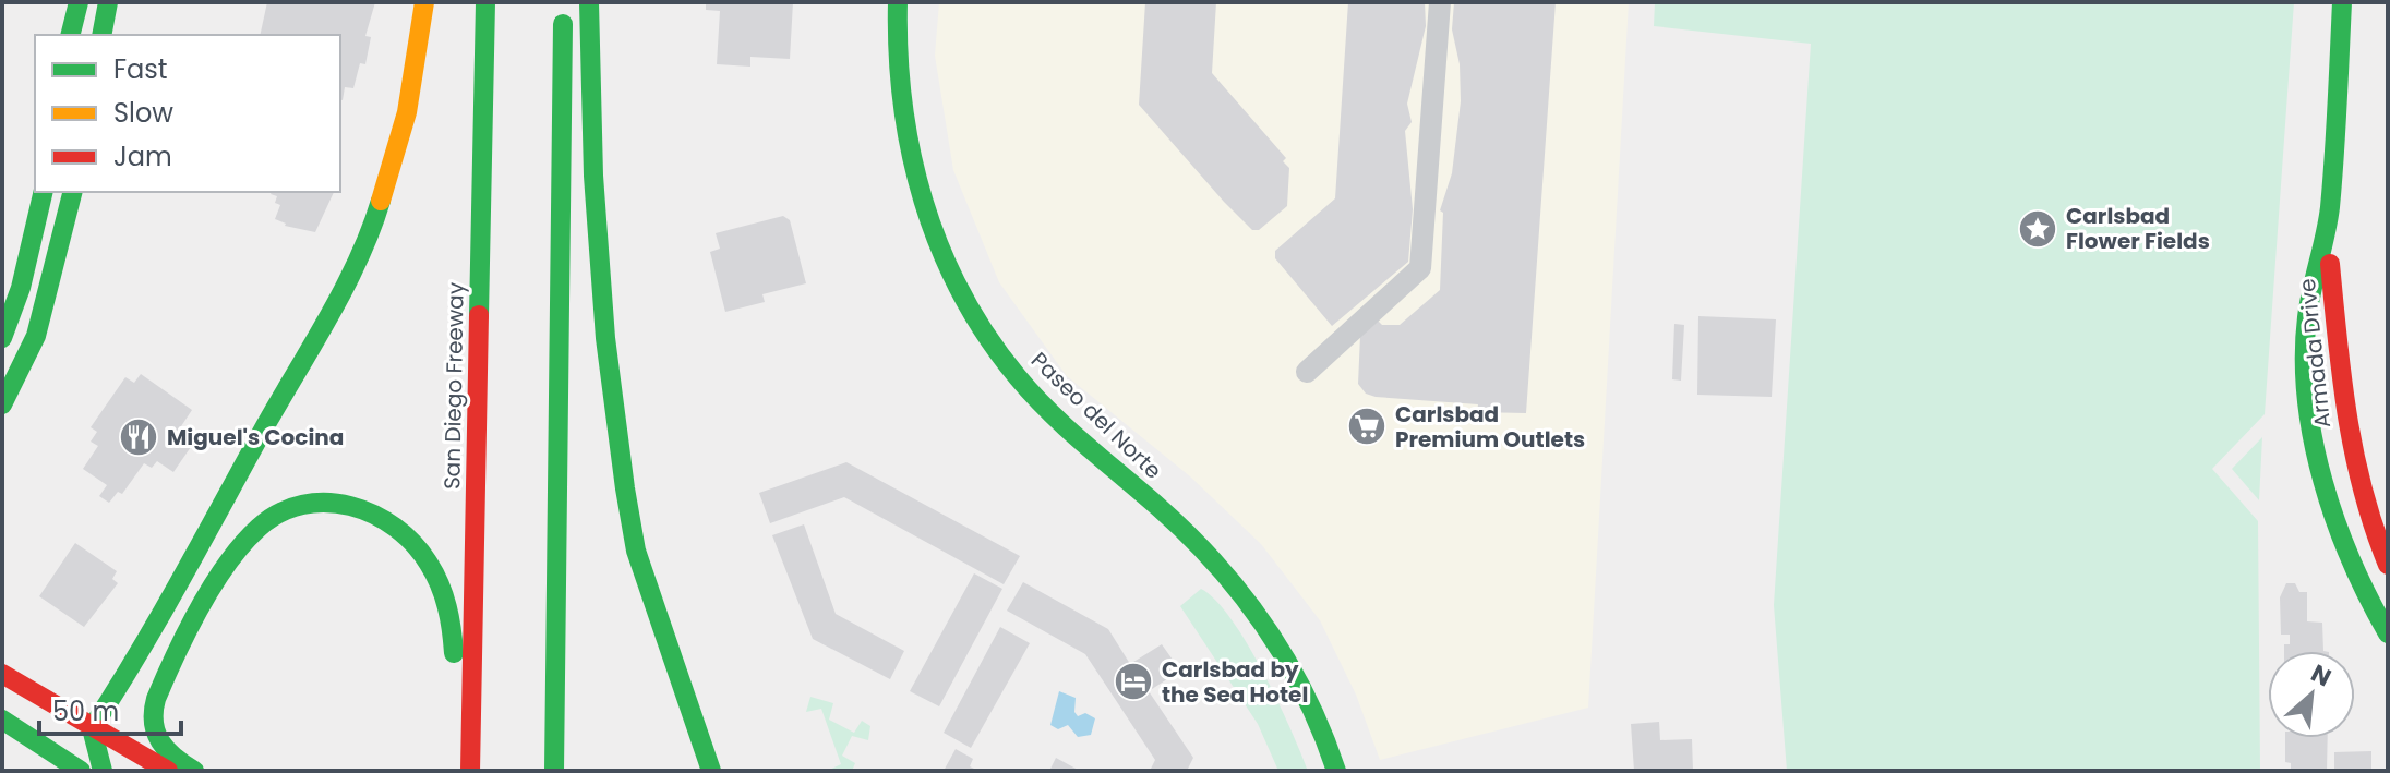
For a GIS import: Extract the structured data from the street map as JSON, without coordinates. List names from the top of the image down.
{
  "streets": {
    "main road": ["Armada Drive", "San Diego Freeway", "Paseo del Norte"]
  },
  "places": {
    "place": ["Carlsbad Flower Fields"],
    "supermarket": ["Carlsbad Premium Outlets"],
    "restaurant": ["Miguel's Cocina"],
    "hotel": ["Carlsbad by the Sea Hotel"]
  },
  "legend": ["Fast", "Slow", "Jam"],
  "scale_bar": "50 m",
  "north": "top right"
}
